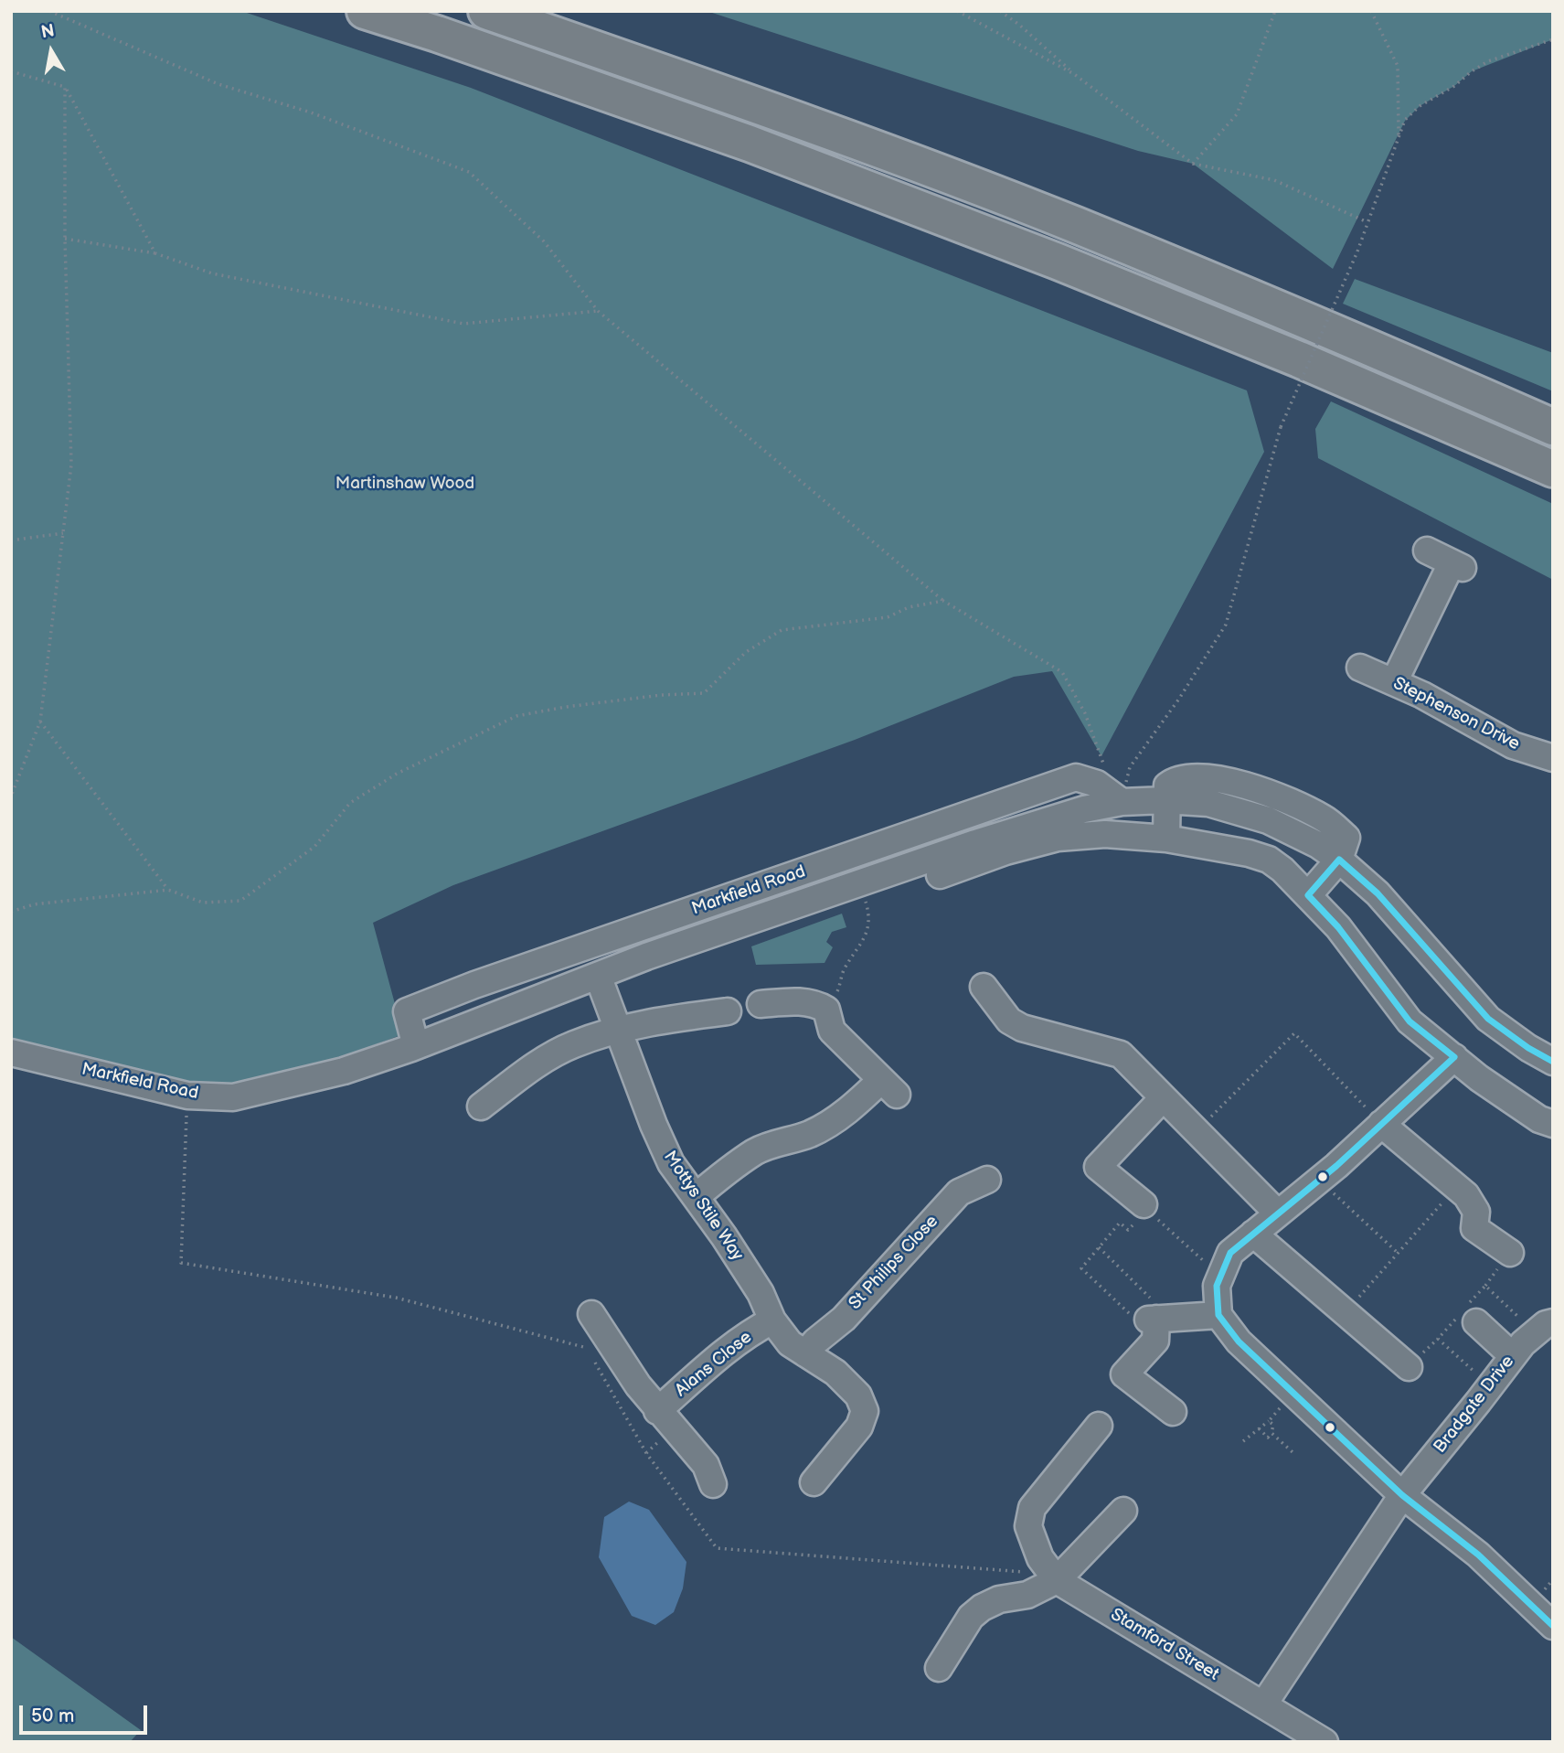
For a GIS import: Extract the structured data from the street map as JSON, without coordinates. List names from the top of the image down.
{
  "streets": {
    "street": [
      "Stephenson Drive",
      "Markfield Road",
      "Mottys Stile Way",
      "St Philips Close",
      "Alans Close",
      "Bradgate Drive",
      "Stamford Street"
    ]
  },
  "crossings": [
    ["Markfield Road", "Mottys Stile Way"],
    ["Mottys Stile Way", "St Philips Close"],
    ["Mottys Stile Way", "Alans Close"],
    ["Bradgate Drive", "Stamford Street"]
  ],
  "parks": ["Martinshaw Wood"],
  "scale_bar": "50 m",
  "north": "top"
}
